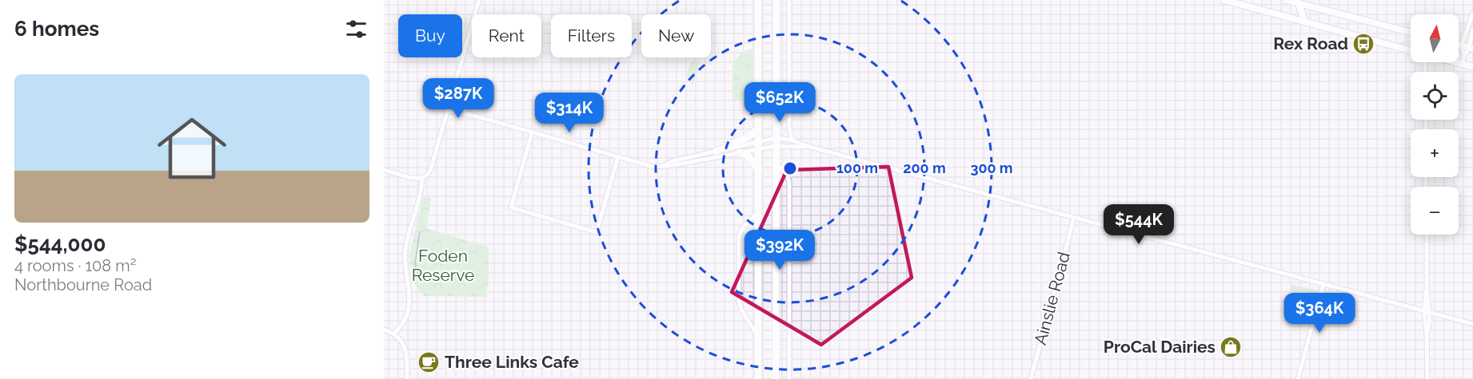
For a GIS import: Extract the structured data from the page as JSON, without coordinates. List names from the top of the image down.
{
  "streets": {
    "street": ["Ainslie Road"]
  },
  "parks": ["Foden Reserve"],
  "places": {
    "bus stop": ["Rex Road"],
    "shop": ["ProCal Dairies"],
    "cafe": ["Three Links Cafe"]
  },
  "north": "top",
  "page": {
    "heading": "6 homes",
    "map_buttons": ["+", "−"],
    "chip": [
      "Buy",
      "Rent",
      "Filters",
      "New"
    ],
    "list": [
      {
        "name": "$544,000",
        "note": "4 rooms · 108 m² · Northbourne Road"
      }
    ],
    "price": [
      "$287K",
      "$652K",
      "$314K",
      "$544K",
      "$392K",
      "$364K"
    ]
  },
  "rings": ["100 m", "200 m", "300 m"]
}
